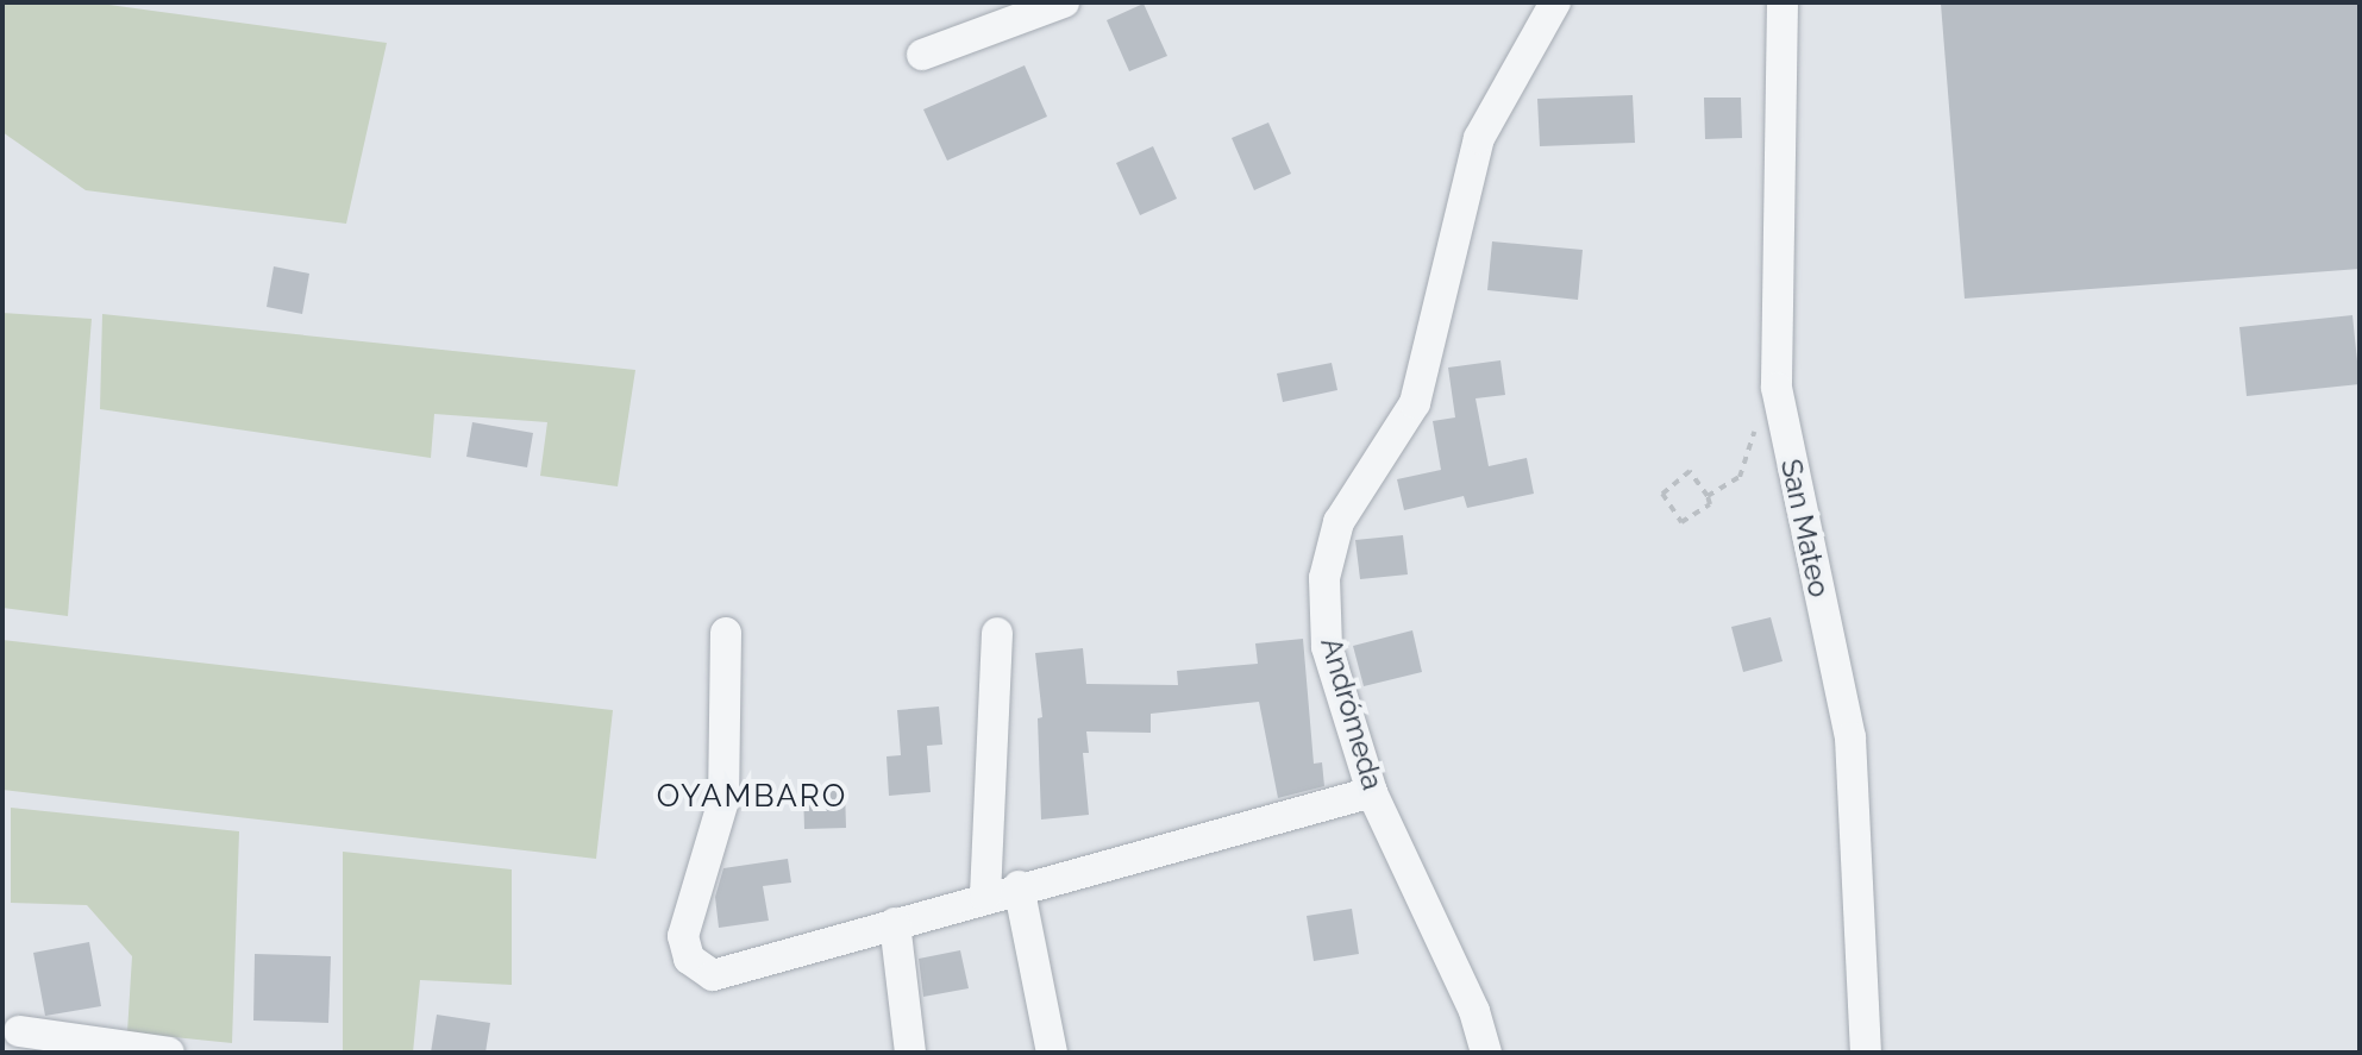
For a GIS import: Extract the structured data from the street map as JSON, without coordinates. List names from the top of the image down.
{
  "streets": {
    "street": ["San Mateo", "Andrómeda"]
  },
  "districts": ["OYAMBARO"]
}
